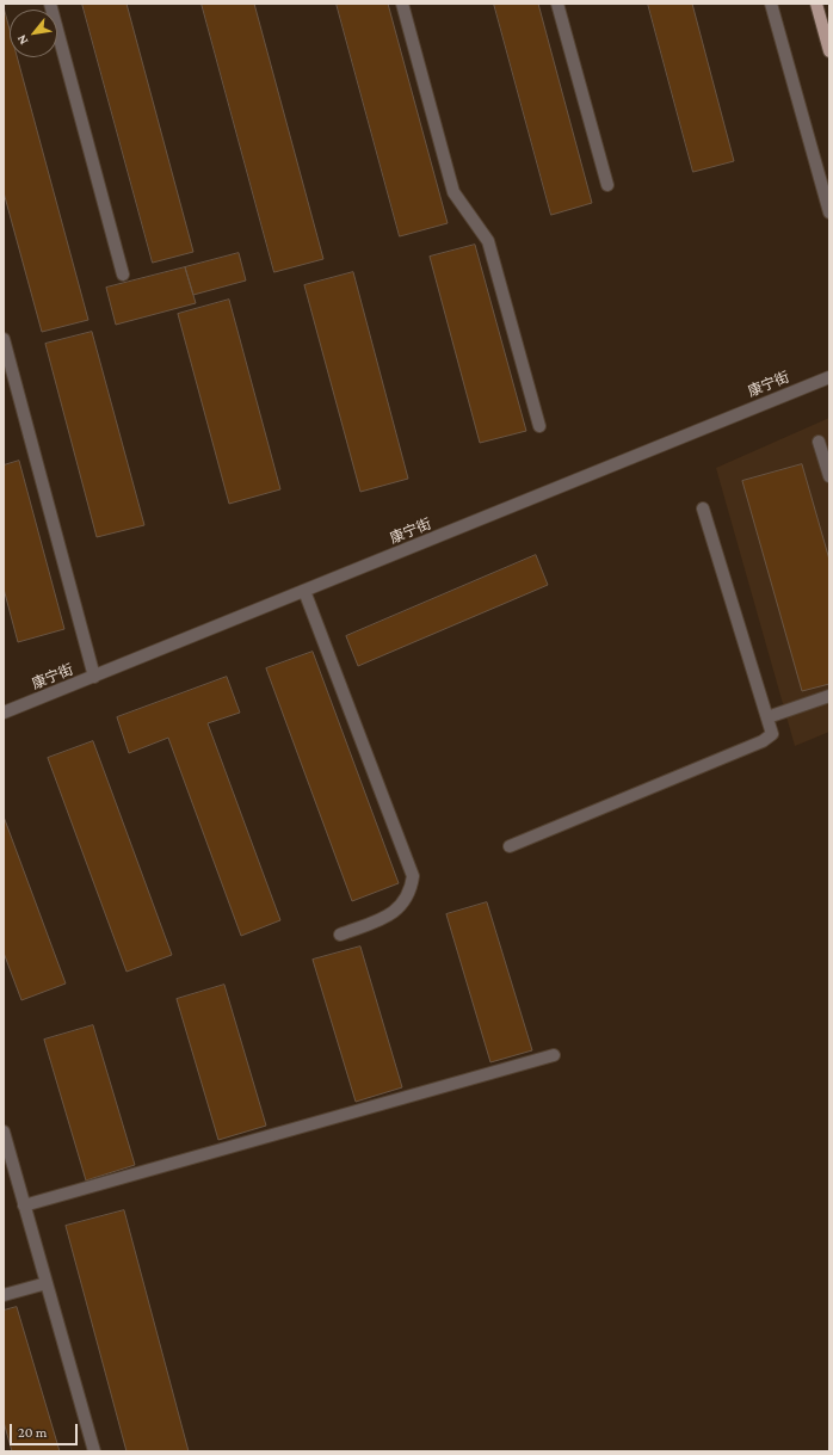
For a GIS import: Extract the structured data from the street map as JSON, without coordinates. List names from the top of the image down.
{
  "streets": {
    "street": ["康宁街"]
  },
  "scale_bar": "20 m",
  "north": "bottom left"
}
